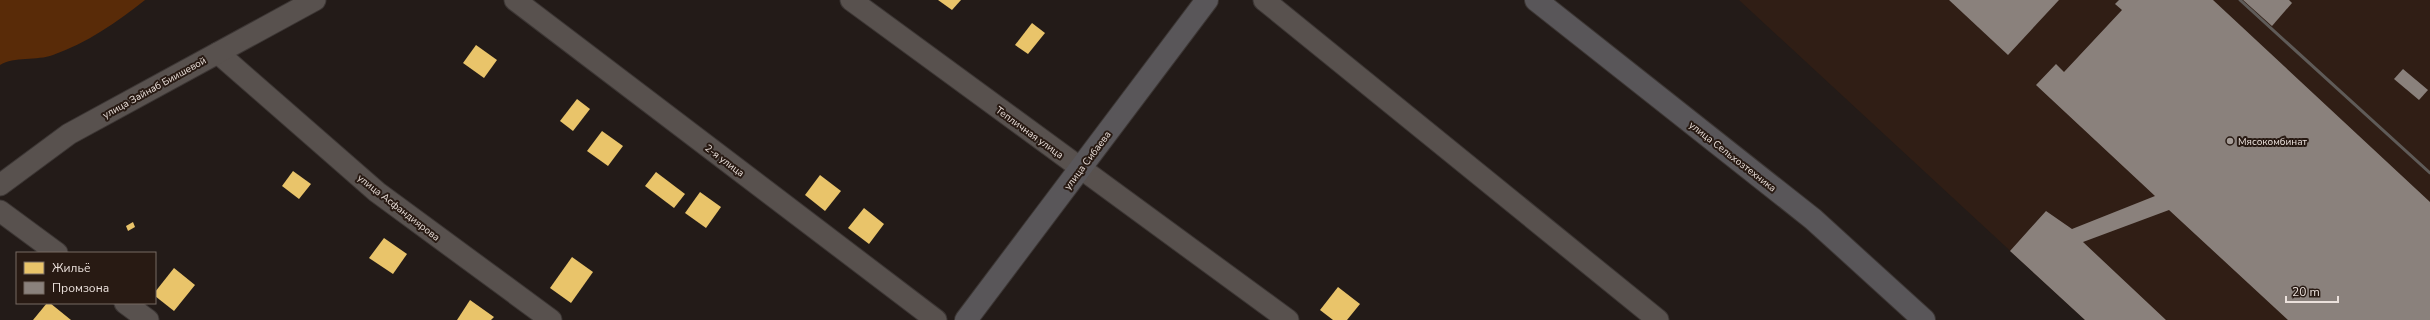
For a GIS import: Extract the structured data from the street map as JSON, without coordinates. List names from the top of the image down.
{
  "streets": {
    "main road": ["улица Сельхозтехника", "улица Сибаева"],
    "street": [
      "улица Зайнаб Биишевой",
      "Тепличная улица",
      "2-я улица",
      "улица Асфандиярова"
    ]
  },
  "crossings": [
    ["улица Зайнаб Биишевой", "улица Асфандиярова"],
    ["Тепличная улица", "улица Сибаева"]
  ],
  "places": ["Мясокомбинат"],
  "legend": ["Жильё", "Промзона"],
  "scale_bar": "20 m"
}
